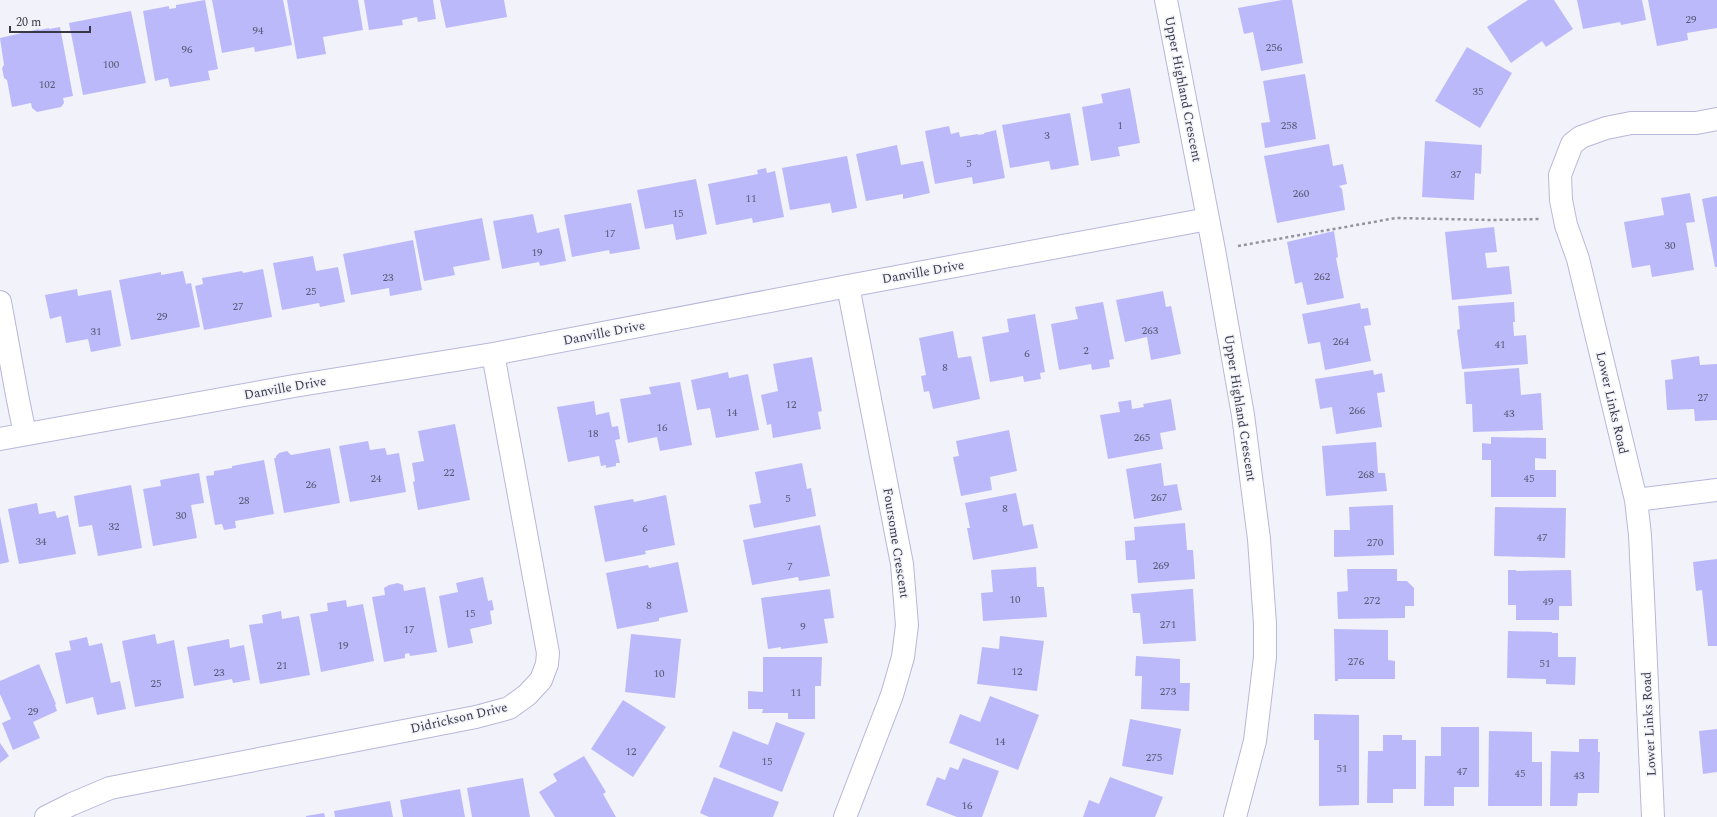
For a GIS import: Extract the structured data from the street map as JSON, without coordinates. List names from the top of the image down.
{
  "streets": {
    "street": [
      "Upper Highland Crescent",
      "Danville Drive",
      "Lower Links Road",
      "Foursome Crescent",
      "Didrickson Drive"
    ]
  },
  "crossings": [
    ["Upper Highland Crescent", "Danville Drive"],
    ["Danville Drive", "Foursome Crescent"],
    ["Danville Drive", "Didrickson Drive"]
  ],
  "house_numbers": [
    "29",
    "94",
    "256",
    "96",
    "100",
    "102",
    "35",
    "1",
    "258",
    "3",
    "5",
    "37",
    "260",
    "11",
    "15",
    "17",
    "30",
    "19",
    "262",
    "23",
    "25",
    "27",
    "29",
    "263",
    "31",
    "264",
    "41",
    "2",
    "6",
    "8",
    "27",
    "12",
    "266",
    "14",
    "43",
    "16",
    "18",
    "265",
    "22",
    "268",
    "24",
    "45",
    "26",
    "267",
    "5",
    "28",
    "8",
    "30",
    "32",
    "6",
    "47",
    "34",
    "270",
    "269",
    "7",
    "10",
    "272",
    "49",
    "8",
    "15",
    "271",
    "9",
    "17",
    "19",
    "276",
    "51",
    "21",
    "12",
    "23",
    "10",
    "25",
    "273",
    "11",
    "29",
    "14",
    "12",
    "275",
    "15",
    "51",
    "47",
    "45",
    "43",
    "16"
  ],
  "scale_bar": "20 m"
}
